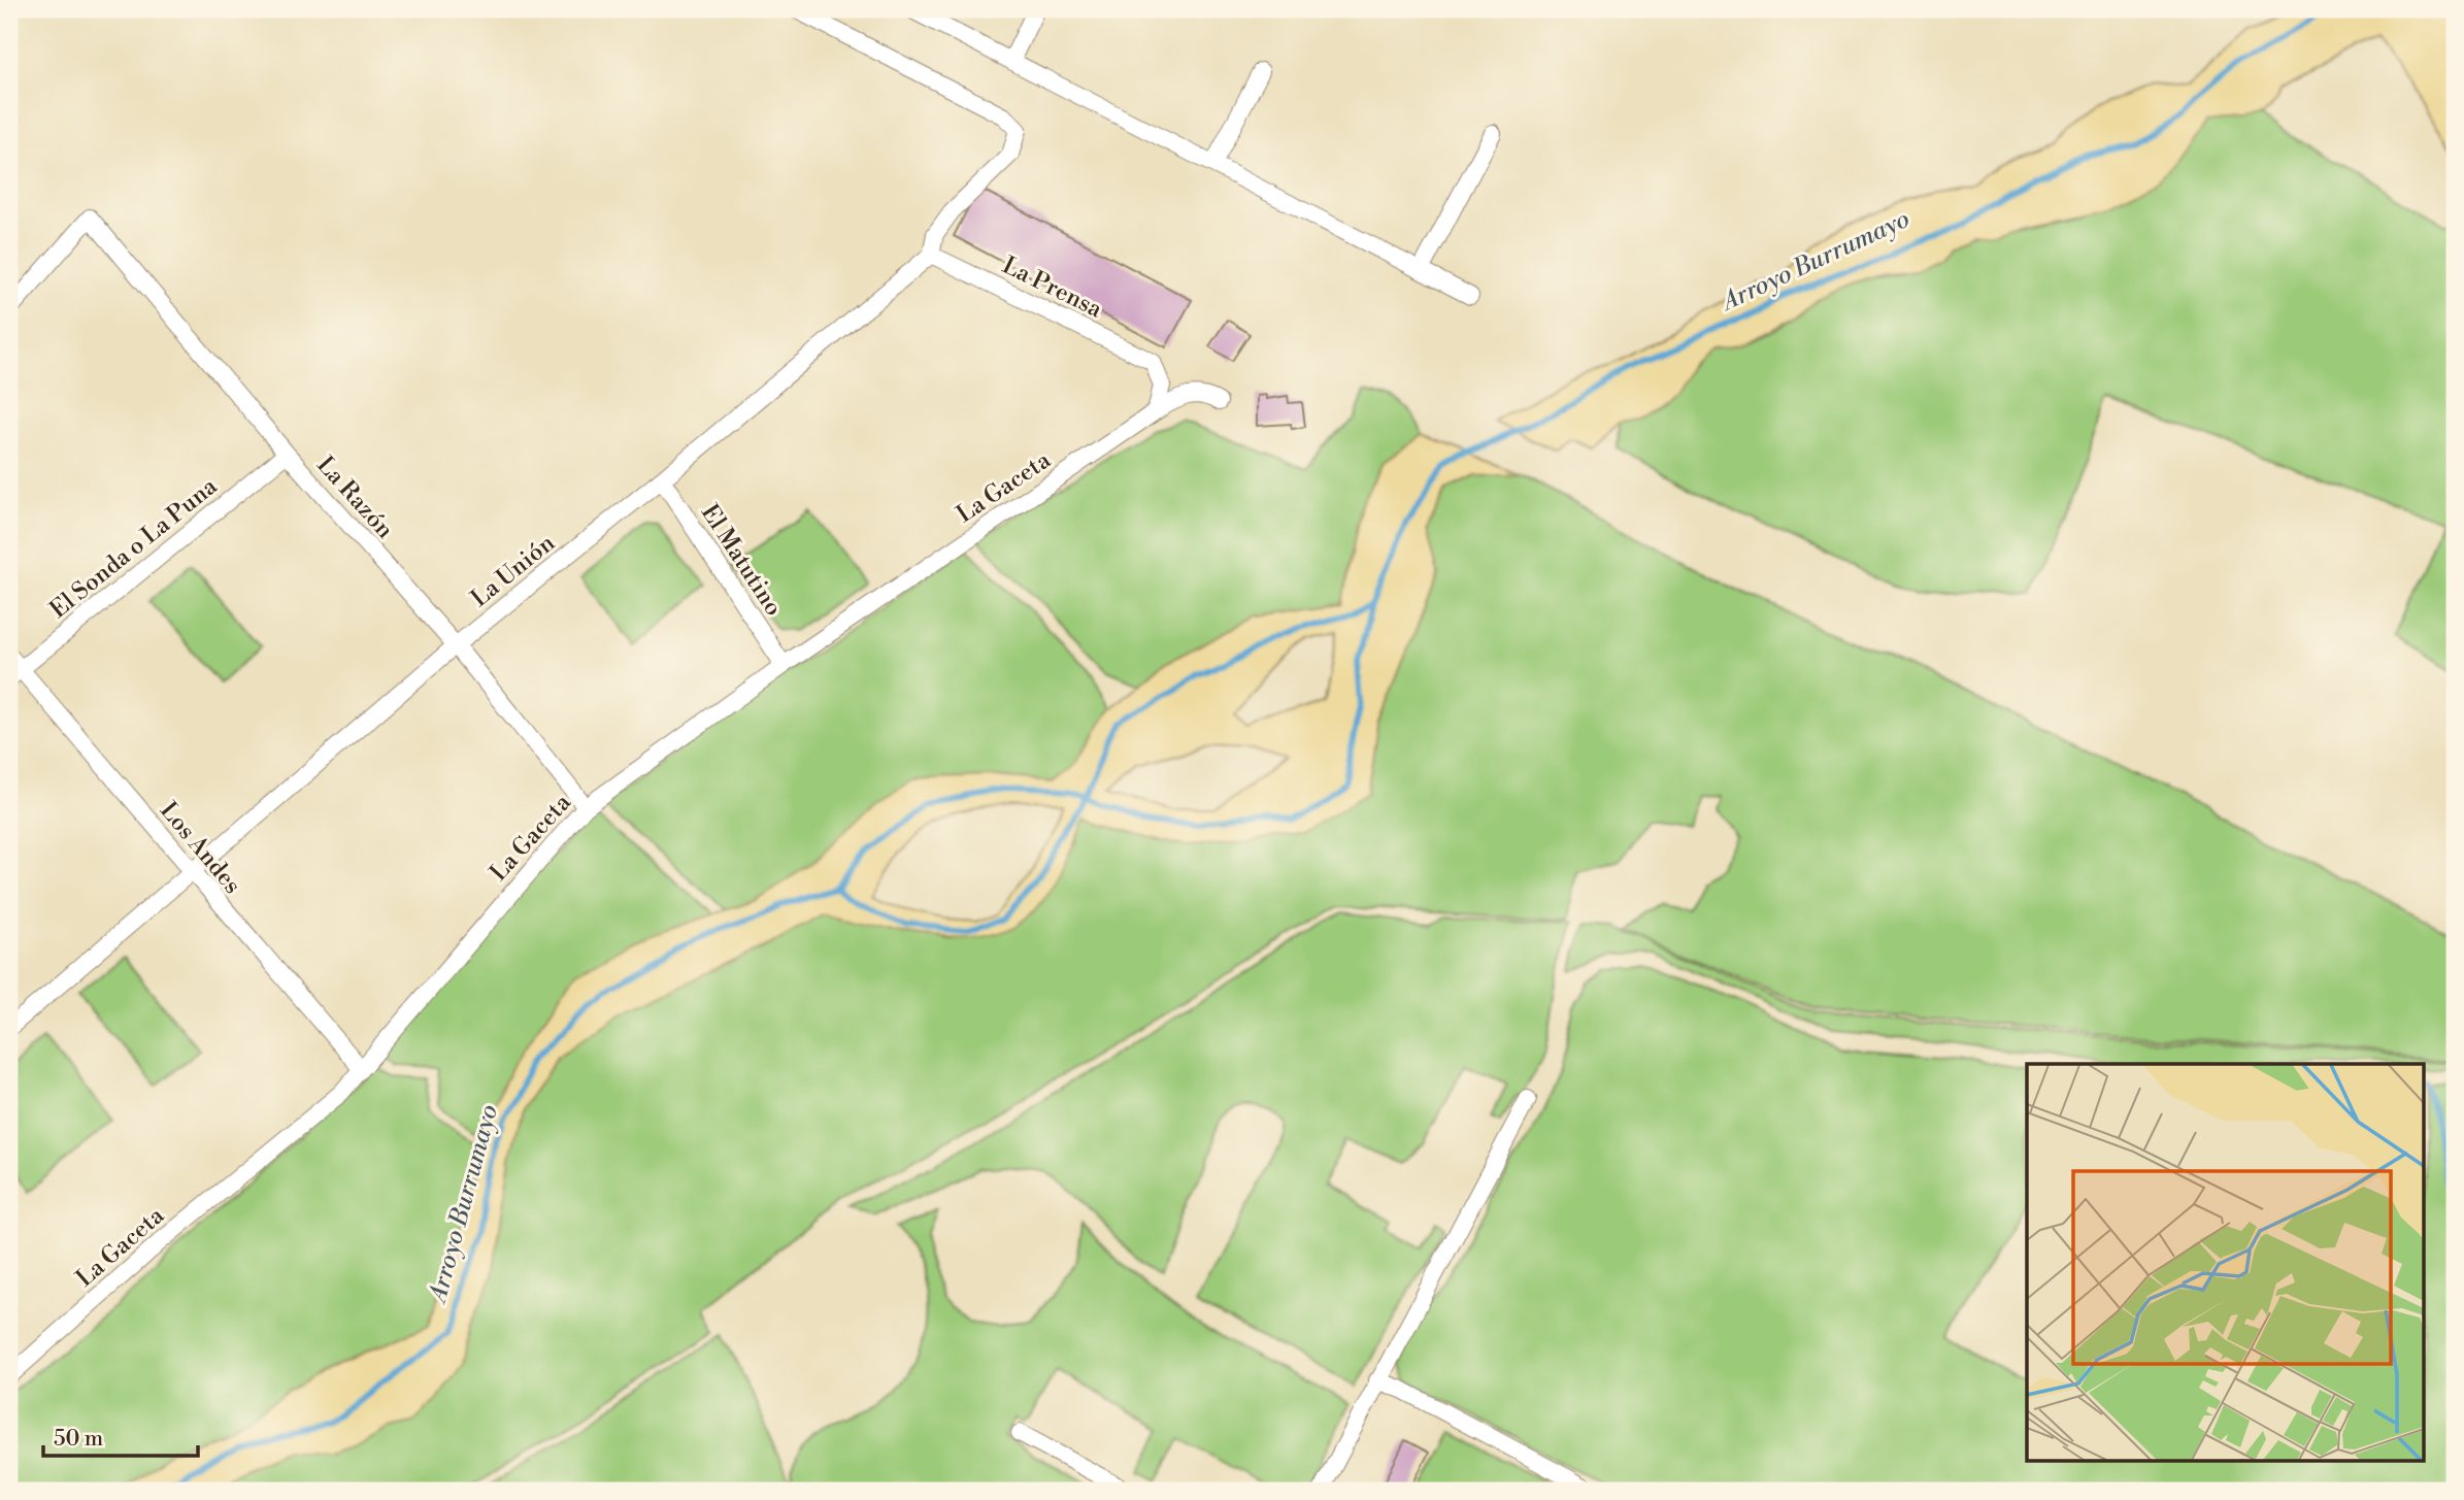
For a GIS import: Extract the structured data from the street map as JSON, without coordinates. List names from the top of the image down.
{
  "streets": {
    "street": [
      "La Prensa",
      "La Gaceta",
      "La Razón",
      "El Sonda o La Puna",
      "El Matutino",
      "La Unión",
      "Los Andes"
    ]
  },
  "crossings": [
    ["La Prensa", "La Gaceta"],
    ["La Prensa", "La Unión"],
    ["La Gaceta", "La Razón"],
    ["La Gaceta", "El Matutino"],
    ["La Gaceta", "Los Andes"],
    ["La Razón", "El Sonda o La Puna"],
    ["La Razón", "La Unión"],
    ["El Sonda o La Puna", "Los Andes"],
    ["El Matutino", "La Unión"],
    ["La Unión", "Los Andes"]
  ],
  "water": ["Arroyo Burrumayo"],
  "scale_bar": "50 m"
}
